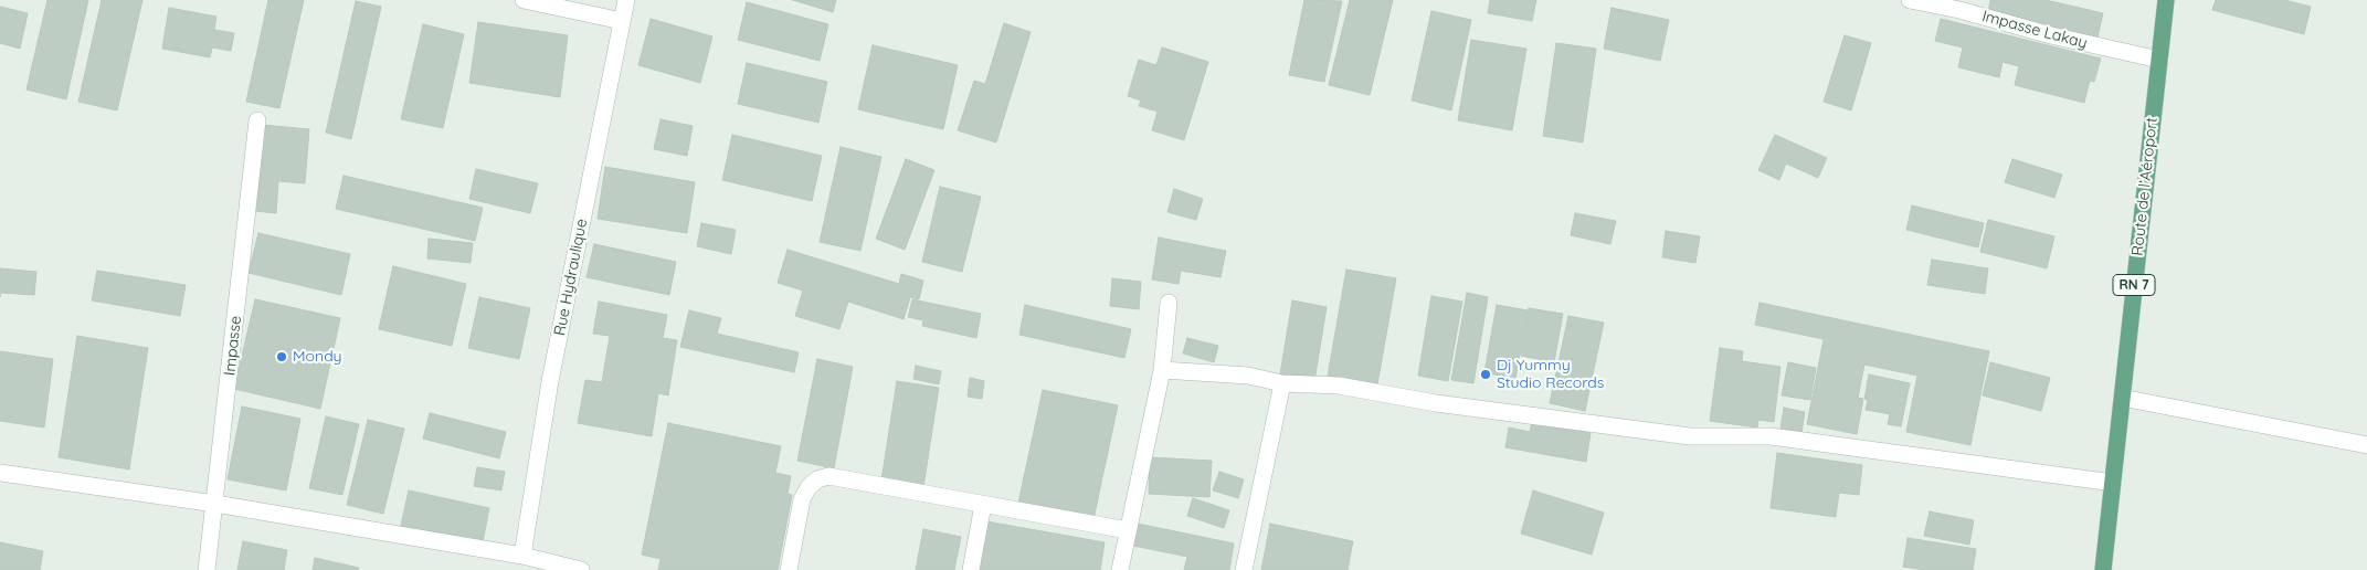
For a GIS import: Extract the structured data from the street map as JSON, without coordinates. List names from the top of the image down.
{
  "streets": {
    "main road": ["Route de l’Aéroport", "RN 7"],
    "street": ["Impasse Lakay", "Rue Hydraulique", "Impasse"]
  },
  "crossings": [
    ["Impasse Lakay", "Route de l’Aéroport"]
  ],
  "places": ["Mondy", "Dj Yummy Studio Records"]
}
